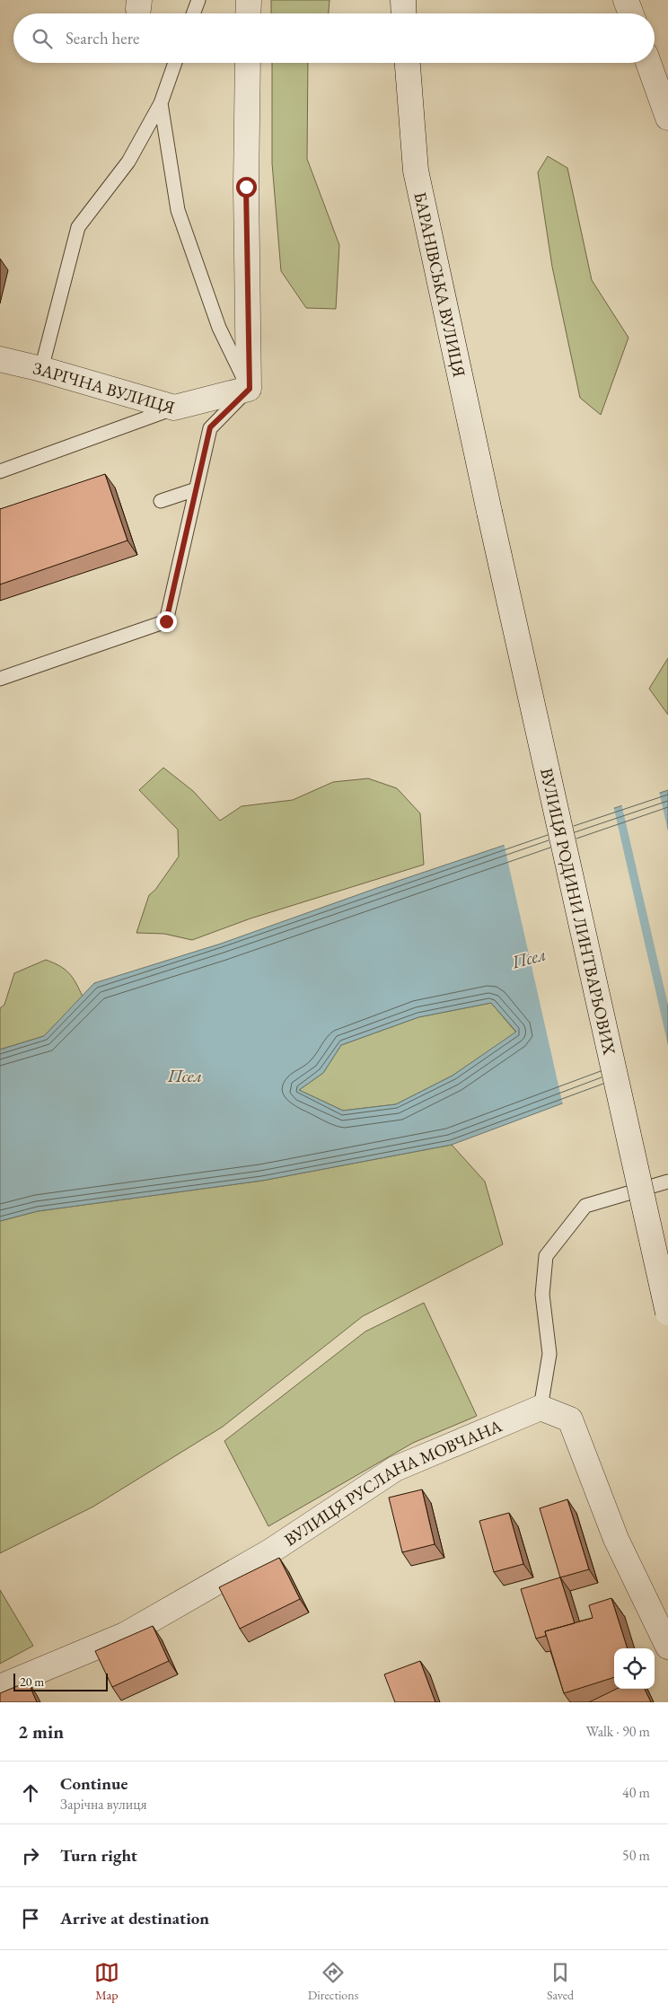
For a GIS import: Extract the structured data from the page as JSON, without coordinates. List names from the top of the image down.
{
  "streets": {
    "street": [
      "БАРАНІВСЬКА ВУЛИЦЯ",
      "ЗАРІЧНА ВУЛИЦЯ",
      "ВУЛИЦЯ РОДИНИ ЛИНТВАРЬОВИХ",
      "ВУЛИЦЯ РУСЛАНА МОВЧАНА"
    ]
  },
  "crossings": [
    ["БАРАНІВСЬКА ВУЛИЦЯ", "ВУЛИЦЯ РОДИНИ ЛИНТВАРЬОВИХ"]
  ],
  "water": ["Псел"],
  "scale_bar": "20 m",
  "page": {
    "search": "Search here",
    "scale": "20 m",
    "heading": ["2 min", "Walk · 90 m"],
    "list": [
      ["Continue", "Зарічна вулиця", "40 m"],
      ["Turn right", "50 m"],
      "Arrive at destination"
    ],
    "nav": ["Map", "Directions", "Saved"]
  }
}
